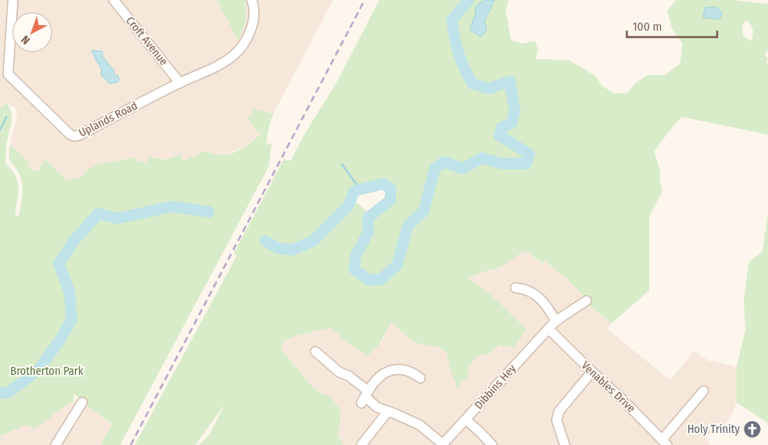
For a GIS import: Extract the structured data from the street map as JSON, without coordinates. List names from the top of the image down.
{
  "streets": {
    "street": [
      "Croft Avenue",
      "Uplands Road",
      "Dibbins Hey",
      "Venables Drive"
    ]
  },
  "crossings": [
    ["Croft Avenue", "Uplands Road"],
    ["Dibbins Hey", "Venables Drive"]
  ],
  "parks": ["Brotherton Park"],
  "places": {
    "church": ["Holy Trinity"]
  },
  "scale_bar": "100 m",
  "north": "bottom left"
}
